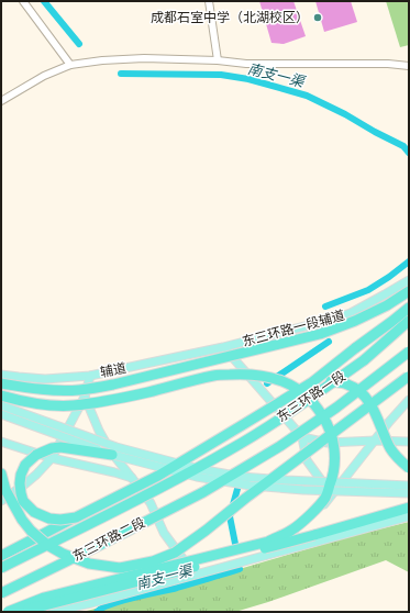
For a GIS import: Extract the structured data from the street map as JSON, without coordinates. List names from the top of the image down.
{
  "streets": {
    "highway": ["东三环路一段", "东三环路二段"],
    "main road": ["东三环路一段辅道", "辅道"]
  },
  "crossings": [
    ["东三环路一段辅道", "辅道"],
    ["东三环路一段", "东三环路二段"]
  ],
  "water": ["南支一渠"],
  "places": ["成都石室中学（北湖校区）"]
}
